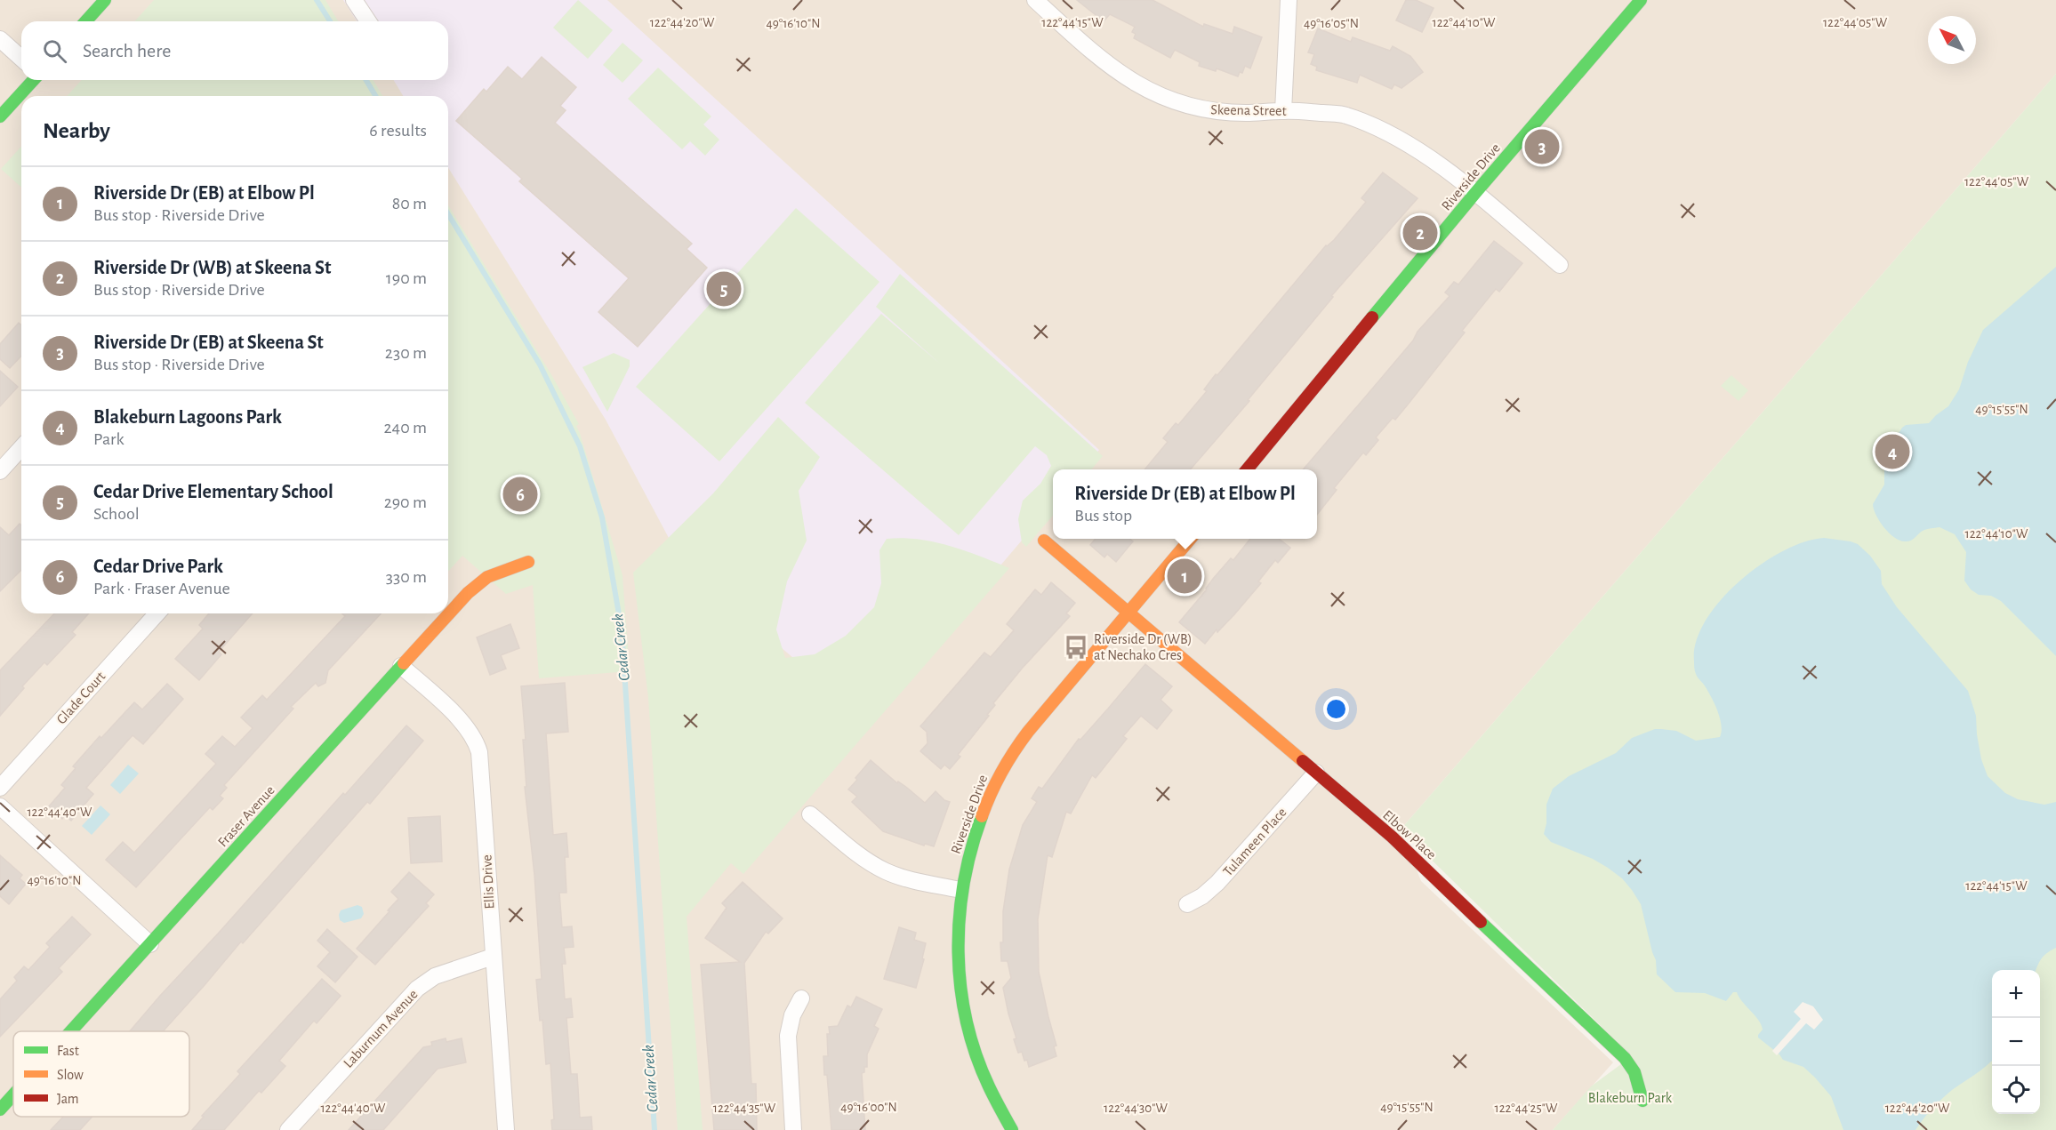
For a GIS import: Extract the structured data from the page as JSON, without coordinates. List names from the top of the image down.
{
  "streets": {
    "street": [
      "Skeena Street",
      "Riverside Drive",
      "Glade Court",
      "Fraser Avenue",
      "Elbow Place",
      "Tulameen Place",
      "Ellis Drive",
      "Laburnum Avenue"
    ]
  },
  "crossings": [
    ["Skeena Street", "Riverside Drive"],
    ["Riverside Drive", "Elbow Place"],
    ["Fraser Avenue", "Ellis Drive"],
    ["Elbow Place", "Tulameen Place"],
    ["Ellis Drive", "Laburnum Avenue"]
  ],
  "water": ["Cedar Creek"],
  "parks": ["Blakeburn Park"],
  "places": {
    "bus stop": ["Riverside Dr (WB) at Nechako Cres"]
  },
  "legend": ["Fast", "Slow", "Jam"],
  "north": "top left",
  "page": {
    "search": "Search here",
    "heading": ["Nearby", "6 results"],
    "pins": [
      "3",
      "2",
      "5",
      "4",
      "6",
      "1"
    ],
    "list": [
      {
        "mark": "1",
        "name": "Riverside Dr (EB) at Elbow Pl",
        "note": "Bus stop · Riverside Drive",
        "value": "80 m"
      },
      {
        "mark": "2",
        "name": "Riverside Dr (WB) at Skeena St",
        "note": "Bus stop · Riverside Drive",
        "value": "190 m"
      },
      {
        "mark": "3",
        "name": "Riverside Dr (EB) at Skeena St",
        "note": "Bus stop · Riverside Drive",
        "value": "230 m"
      },
      {
        "mark": "4",
        "name": "Blakeburn Lagoons Park",
        "note": "Park",
        "value": "240 m"
      },
      {
        "mark": "5",
        "name": "Cedar Drive Elementary School",
        "note": "School",
        "value": "290 m"
      },
      {
        "mark": "6",
        "name": "Cedar Drive Park",
        "note": "Park · Fraser Avenue",
        "value": "330 m"
      }
    ],
    "popup": ["Riverside Dr (EB) at Elbow Pl", "Bus stop"],
    "map_buttons": ["+", "−"]
  },
  "coordinates": [
    "122°44'20\"W",
    "122°44'15\"W",
    "122°44'10\"W",
    "122°44'05\"W",
    "49°16'10\"N",
    "49°16'05\"N",
    "49°15'55\"N",
    "122°44'40\"W",
    "49°16'00\"N",
    "122°44'35\"W",
    "122°44'30\"W",
    "122°44'25\"W"
  ]
}
